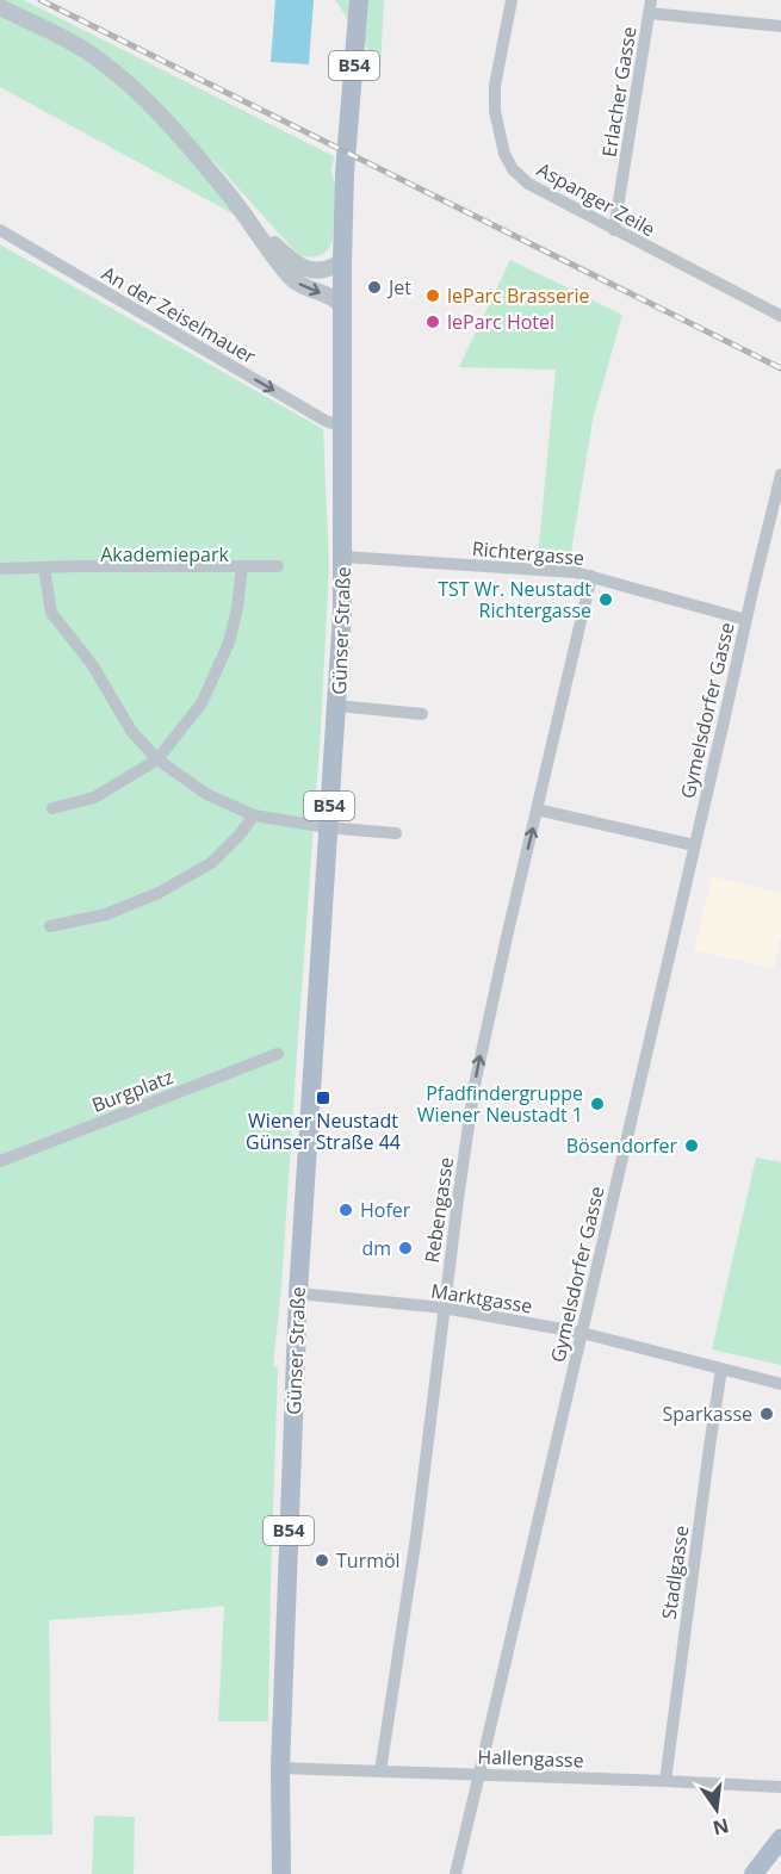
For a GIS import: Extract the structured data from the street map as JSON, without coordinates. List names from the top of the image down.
{
  "streets": {
    "main road": ["B54", "Günser Straße"],
    "street": [
      "Erlacher Gasse",
      "Aspanger Zeile",
      "An der Zeiselmauer",
      "Richtergasse",
      "Gymelsdorfer Gasse",
      "Burgplatz",
      "Rebengasse",
      "Marktgasse",
      "Stadlgasse",
      "Hallengasse"
    ]
  },
  "crossings": [
    ["B54", "An der Zeiselmauer"],
    ["B54", "Richtergasse"],
    ["B54", "Günser Straße"],
    ["Erlacher Gasse", "Aspanger Zeile"],
    ["Richtergasse", "Günser Straße"],
    ["Richtergasse", "Gymelsdorfer Gasse"],
    ["Richtergasse", "Rebengasse"],
    ["Günser Straße", "Marktgasse"],
    ["Günser Straße", "Hallengasse"],
    ["Gymelsdorfer Gasse", "Marktgasse"],
    ["Gymelsdorfer Gasse", "Hallengasse"],
    ["Rebengasse", "Marktgasse"],
    ["Rebengasse", "Hallengasse"],
    ["Marktgasse", "Stadlgasse"],
    ["Stadlgasse", "Hallengasse"]
  ],
  "one_way": ["An der Zeiselmauer", "Rebengasse"],
  "parks": ["Akademiepark"],
  "places": {
    "other": [
      "Jet",
      "leParc Brasserie",
      "leParc Hotel",
      "TST Wr. Neustadt Richtergasse",
      "Pfadfindergruppe Wiener Neustadt 1",
      "Bösendorfer",
      "Hofer",
      "dm",
      "Sparkasse",
      "Turmöl"
    ],
    "transit": ["Wiener Neustadt Günser Straße 44"]
  },
  "north": "bottom"
}
